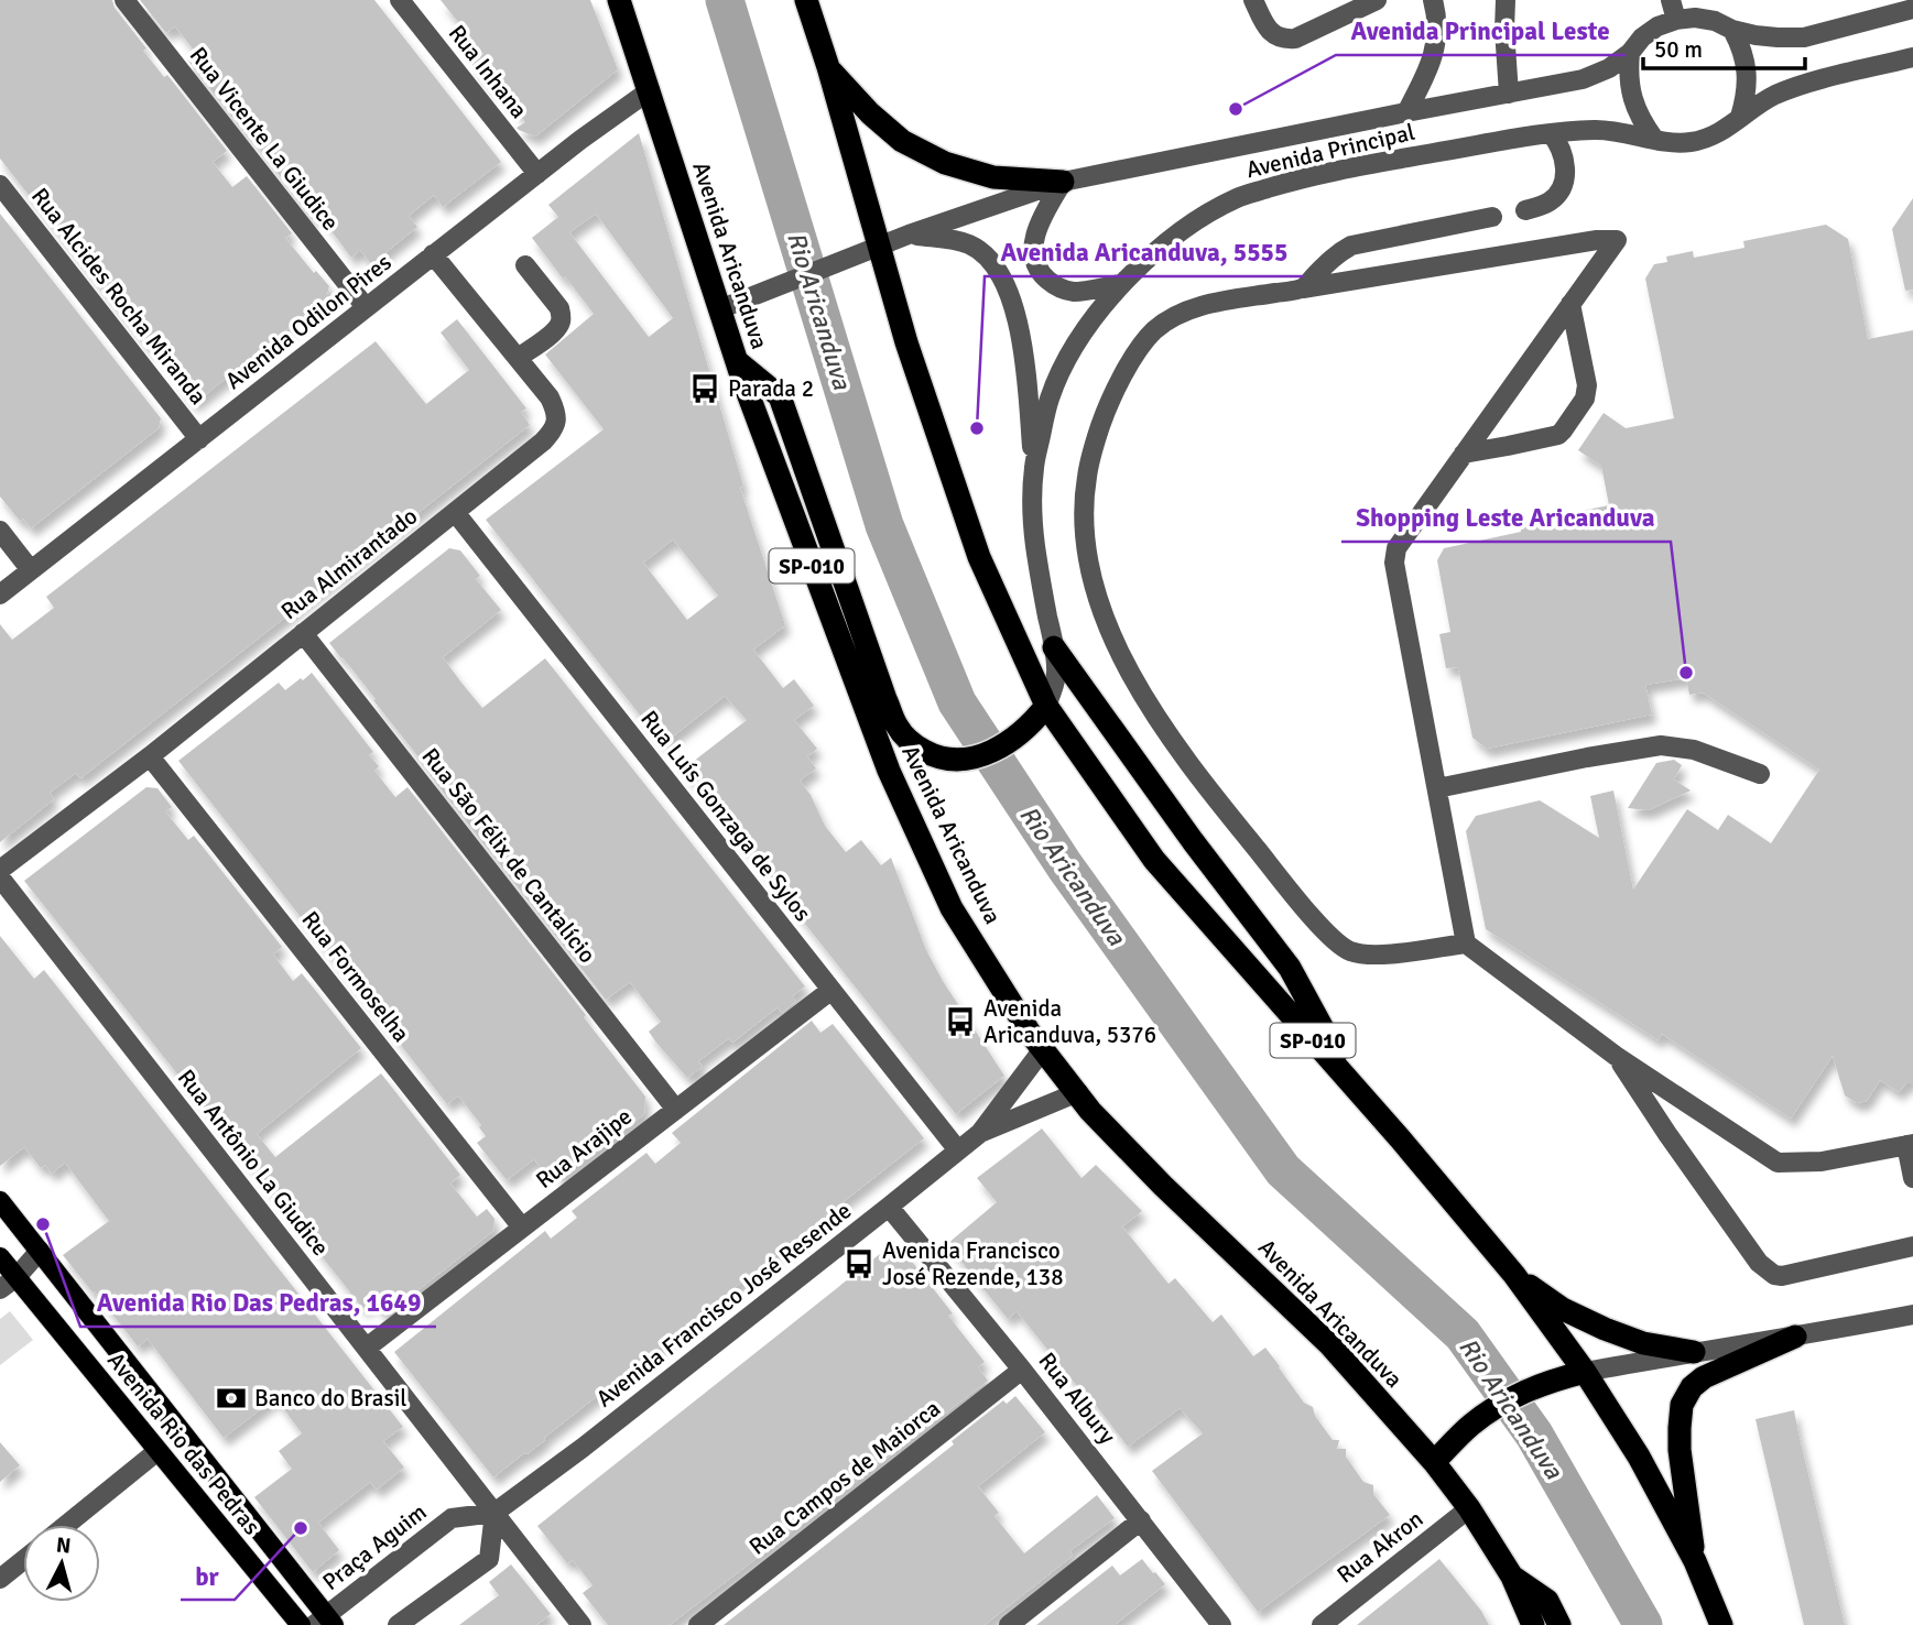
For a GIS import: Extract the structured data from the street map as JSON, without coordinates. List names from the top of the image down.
{
  "streets": {
    "highway": ["Avenida Aricanduva", "SP-010"],
    "main road": ["Avenida Rio das Pedras"],
    "street": [
      "Rua Inhana",
      "Rua Vicente La Giudice",
      "Avenida Principal",
      "Rua Alcides Rocha Miranda",
      "Avenida Odilon Pires",
      "Rua Almirantado",
      "Rua Luís Gonzaga de Sylos",
      "Rua São Félix de Cantalício",
      "Rua Formoselha",
      "Rua Arajipe",
      "Rua Antônio La Giudice",
      "Avenida Francisco José Resende",
      "Rua Albury",
      "Rua Campos de Maiorca",
      "Praça Aguim",
      "Rua Akron"
    ]
  },
  "crossings": [
    ["Rua Inhana", "Avenida Odilon Pires"],
    ["Rua Vicente La Giudice", "Avenida Odilon Pires"],
    ["Avenida Principal", "Avenida Aricanduva"],
    ["Avenida Principal", "SP-010"],
    ["Avenida Aricanduva", "Avenida Odilon Pires"],
    ["Avenida Aricanduva", "Avenida Francisco José Resende"],
    ["Avenida Aricanduva", "Rua Akron"],
    ["Rua Alcides Rocha Miranda", "Avenida Odilon Pires"],
    ["Avenida Odilon Pires", "Rua Almirantado"],
    ["Rua Almirantado", "Rua Luís Gonzaga de Sylos"],
    ["Rua Almirantado", "Rua São Félix de Cantalício"],
    ["Rua Almirantado", "Rua Formoselha"],
    ["Rua Luís Gonzaga de Sylos", "Rua Arajipe"],
    ["Rua Luís Gonzaga de Sylos", "Avenida Francisco José Resende"],
    ["Rua São Félix de Cantalício", "Rua Arajipe"],
    ["Rua Formoselha", "Rua Arajipe"],
    ["Rua Arajipe", "Rua Antônio La Giudice"],
    ["Rua Antônio La Giudice", "Avenida Francisco José Resende"],
    ["Rua Antônio La Giudice", "Praça Aguim"],
    ["Avenida Francisco José Resende", "Rua Albury"],
    ["Avenida Francisco José Resende", "Praça Aguim"],
    ["Rua Albury", "Rua Campos de Maiorca"],
    ["Avenida Rio das Pedras", "Praça Aguim"]
  ],
  "water": ["Rio Aricanduva"],
  "places": {
    "other": [
      "Avenida Principal Leste",
      "Avenida Aricanduva, 5555",
      "Shopping Leste Aricanduva",
      "Avenida Rio Das Pedras, 1649",
      "br"
    ],
    "bus stop": ["Parada 2", "Avenida Aricanduva, 5376", "Avenida Francisco José Rezende, 138"],
    "bank": ["Banco do Brasil"]
  },
  "scale_bar": "50 m",
  "north": "top"
}
